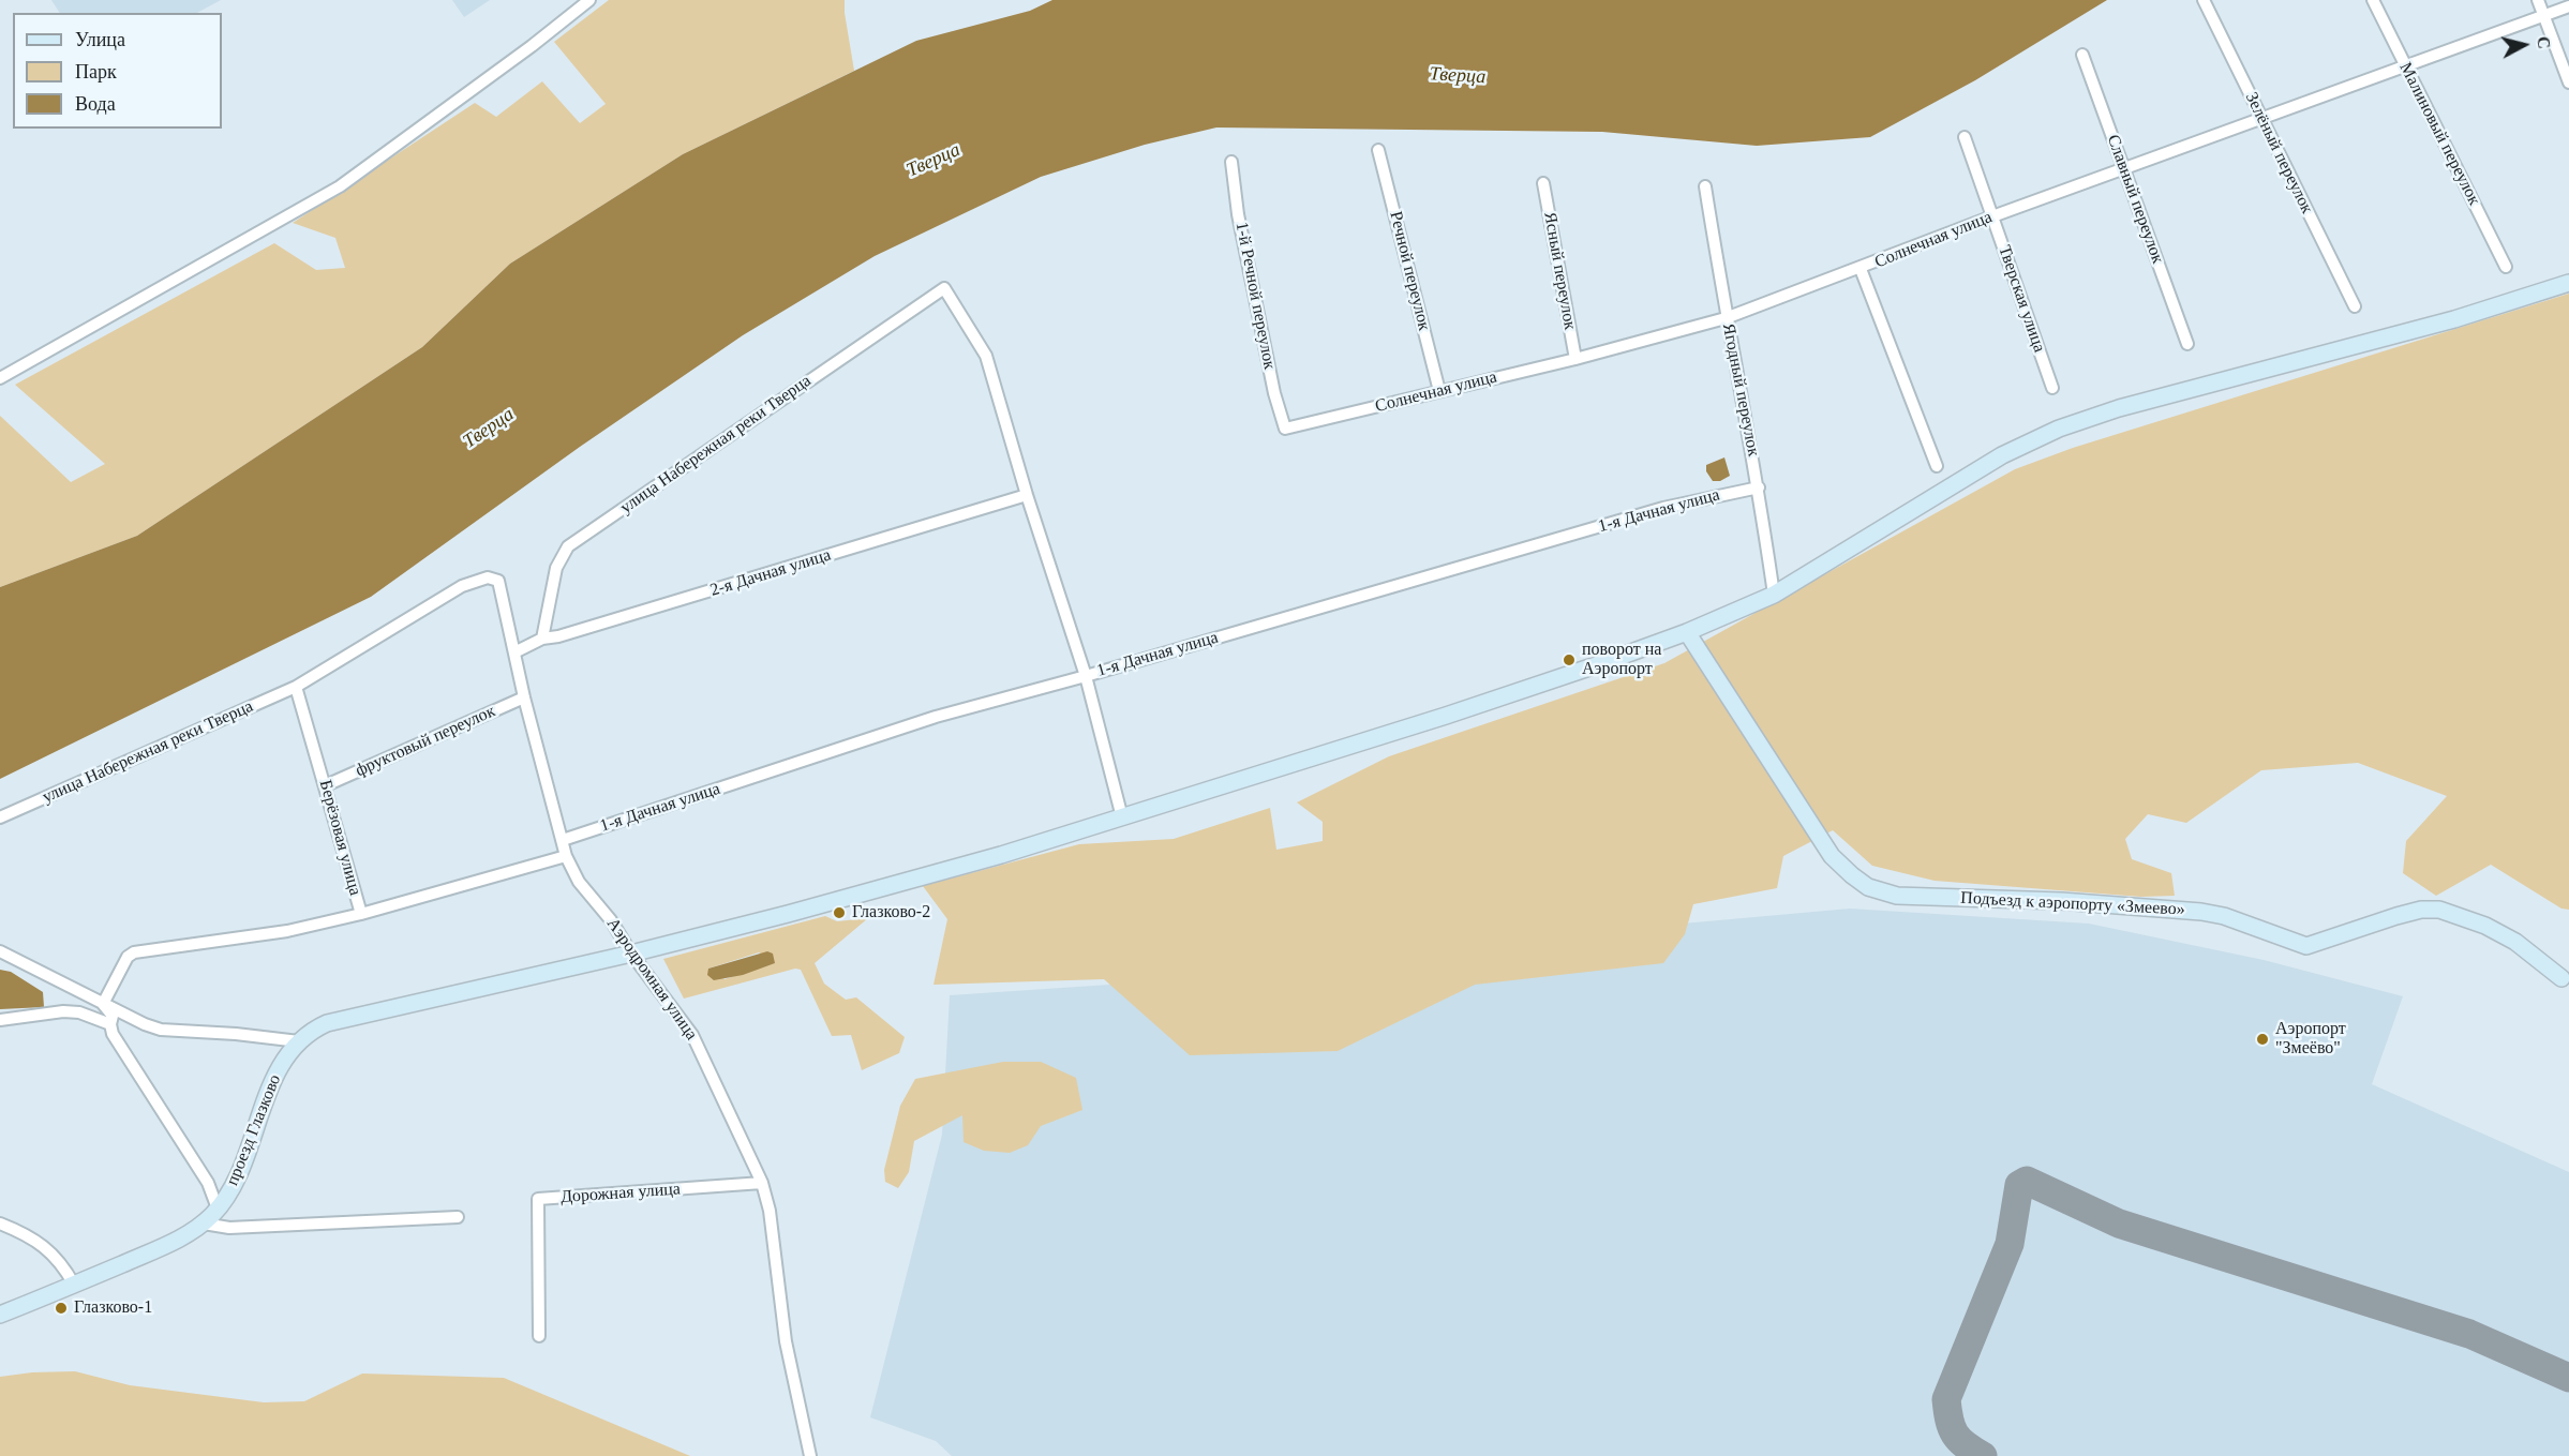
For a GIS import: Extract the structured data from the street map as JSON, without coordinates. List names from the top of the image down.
{
  "streets": {
    "main road": ["Подъезд к аэропорту «Змеево»", "проезд Глазково"],
    "street": [
      "Малиновый переулок",
      "Зелёный переулок",
      "Славный переулок",
      "Солнечная улица",
      "Речной переулок",
      "Ясный переулок",
      "1-й Речной переулок",
      "Тверская улица",
      "Ягодный переулок",
      "улица Набережная реки Тверца",
      "1-я Дачная улица",
      "2-я Дачная улица",
      "фруктовый переулок",
      "Берёзовая улица",
      "Аэродромная улица",
      "Дорожная улица"
    ]
  },
  "crossings": [
    ["Малиновый переулок", "Солнечная улица"],
    ["Зелёный переулок", "Солнечная улица"],
    ["Славный переулок", "Солнечная улица"],
    ["Солнечная улица", "Речной переулок"],
    ["Солнечная улица", "Ясный переулок"],
    ["Солнечная улица", "1-й Речной переулок"],
    ["Солнечная улица", "Тверская улица"],
    ["Солнечная улица", "Ягодный переулок"],
    ["Ягодный переулок", "1-я Дачная улица"],
    ["Ягодный переулок", "проезд Глазково"],
    ["улица Набережная реки Тверца", "2-я Дачная улица"],
    ["улица Набережная реки Тверца", "Берёзовая улица"],
    ["улица Набережная реки Тверца", "Аэродромная улица"],
    ["1-я Дачная улица", "Аэродромная улица"],
    ["2-я Дачная улица", "Аэродромная улица"],
    ["фруктовый переулок", "Берёзовая улица"],
    ["фруктовый переулок", "Аэродромная улица"],
    ["Берёзовая улица", "Аэродромная улица"],
    ["Подъезд к аэропорту «Змеево»", "проезд Глазково"],
    ["Аэродромная улица", "проезд Глазково"],
    ["Аэродромная улица", "Дорожная улица"]
  ],
  "water": ["Тверца"],
  "places": [
    "поворот на Аэропорт",
    "Глазково-2",
    "Аэропорт \"Змеёво\"",
    "Глазково-1"
  ],
  "legend": ["Улица", "Парк", "Вода"],
  "north": "right"
}
